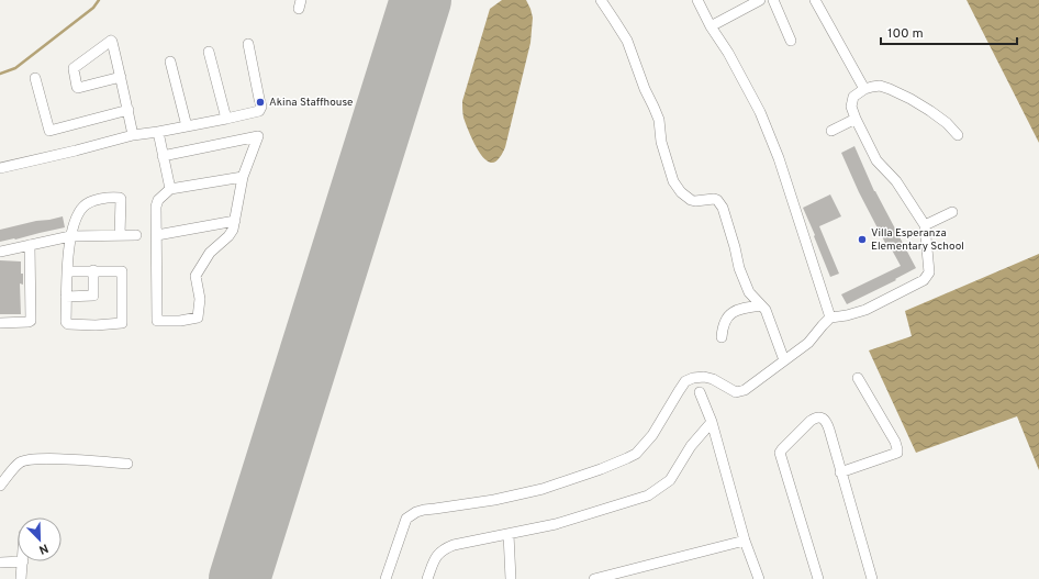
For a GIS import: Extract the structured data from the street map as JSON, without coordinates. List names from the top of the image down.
{
  "places": ["Akina Staffhouse", "Villa Esperanza Elementary School"],
  "scale_bar": "100 m",
  "north": "bottom right"
}
